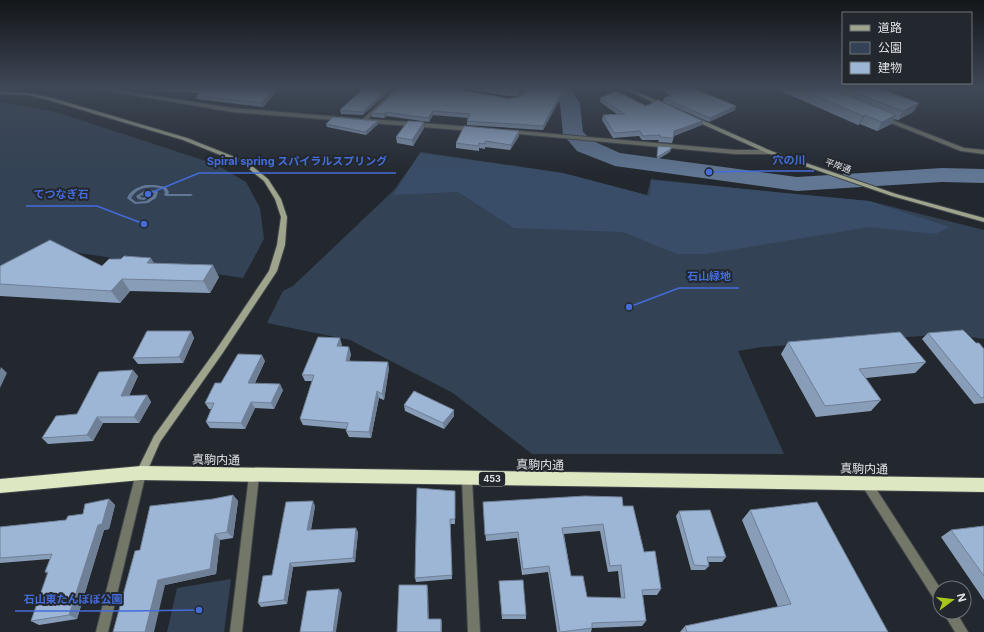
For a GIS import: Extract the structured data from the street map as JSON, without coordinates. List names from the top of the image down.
{
  "streets": {
    "highway": ["真駒内通", "453"],
    "street": ["平岸通"]
  },
  "places": [
    "穴の川",
    "Spiral spring スパイラルスプリング",
    "てつなぎ石",
    "石山緑地",
    "石山東たんぽぽ公園"
  ],
  "legend": ["道路", "公園", "建物"],
  "north": "right"
}
